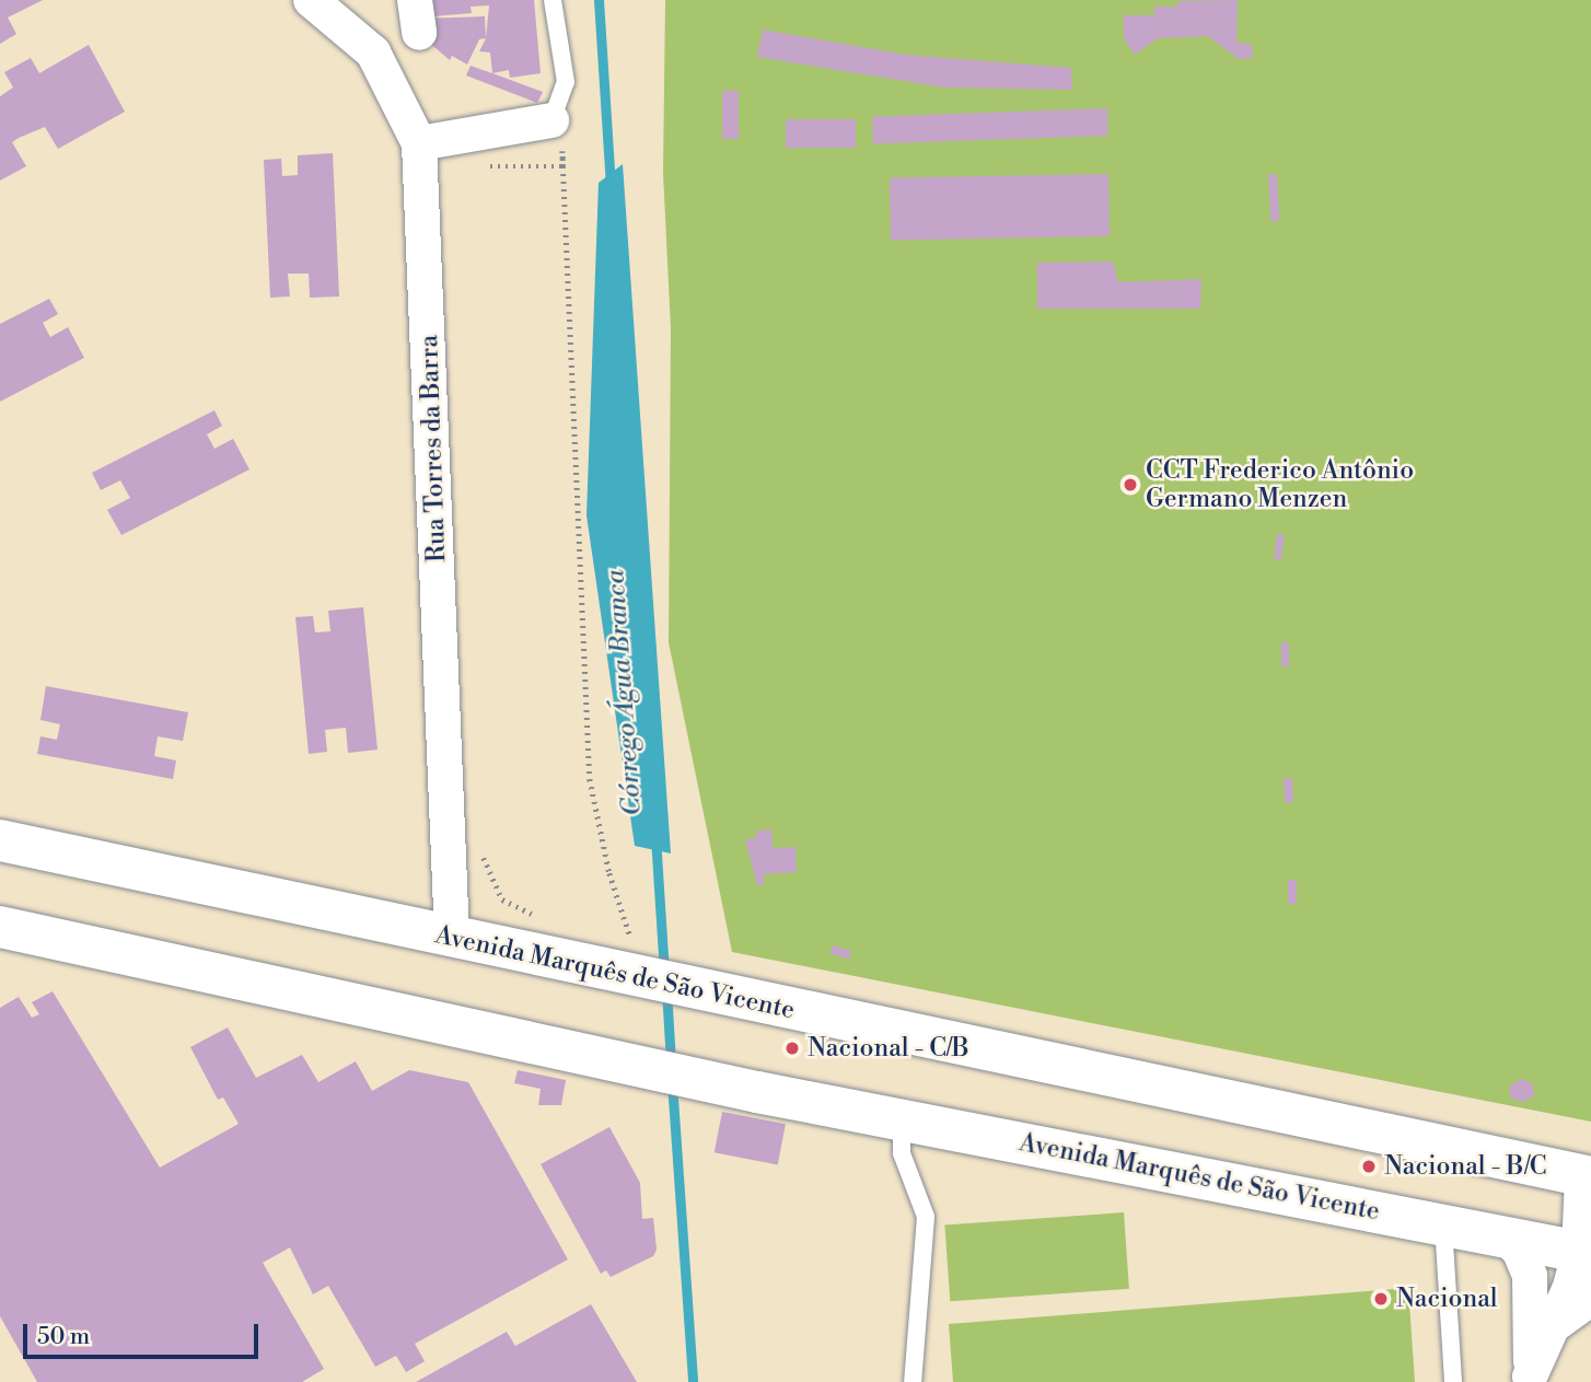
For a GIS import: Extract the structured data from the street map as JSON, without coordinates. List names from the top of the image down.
{
  "streets": {
    "main road": ["Avenida Marquês de São Vicente"],
    "street": ["Rua Torres da Barra"]
  },
  "crossings": [
    ["Rua Torres da Barra", "Avenida Marquês de São Vicente"]
  ],
  "water": ["Córrego Água Branca"],
  "places": [
    "CCT Frederico Antônio Germano Menzen",
    "Nacional - C/B",
    "Nacional - B/C",
    "Nacional"
  ],
  "scale_bar": "50 m"
}
